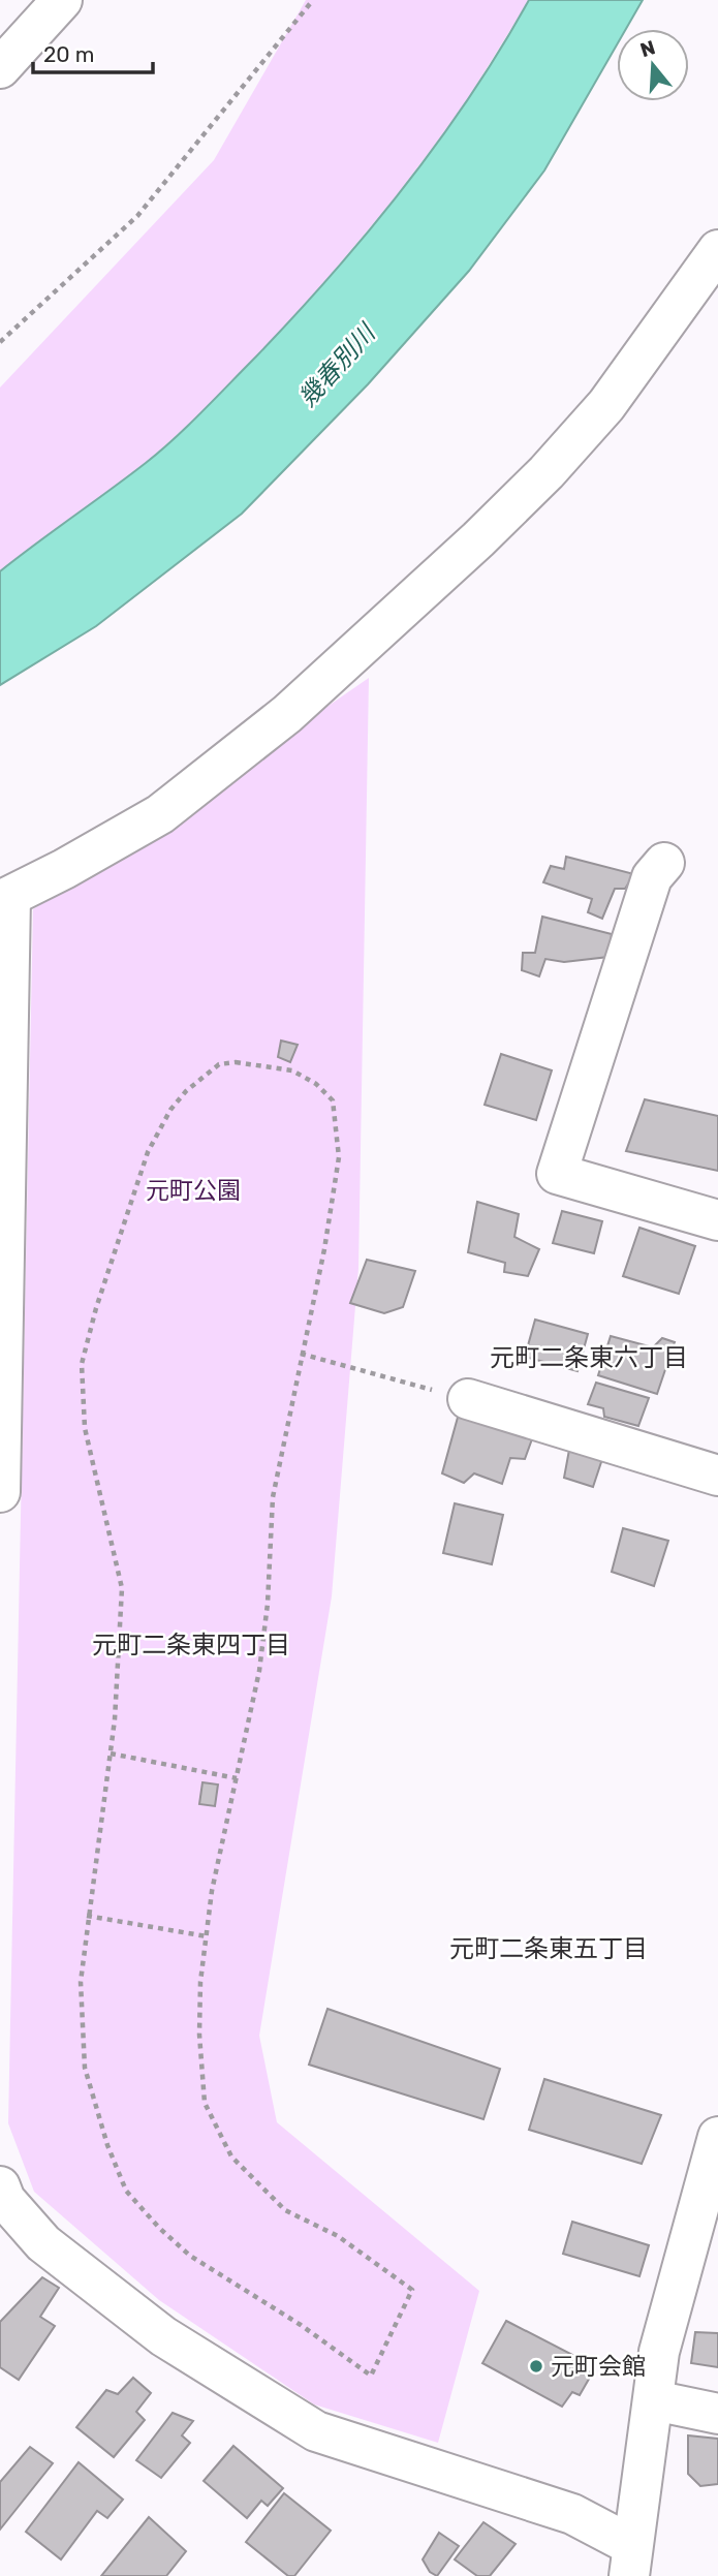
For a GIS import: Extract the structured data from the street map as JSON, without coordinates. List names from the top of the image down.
{
  "districts": ["元町二条東六丁目", "元町二条東四丁目", "元町二条東五丁目"],
  "water": ["幾春別川"],
  "parks": ["元町公園"],
  "places": ["元町会館"],
  "scale_bar": "20 m",
  "north": "top"
}
